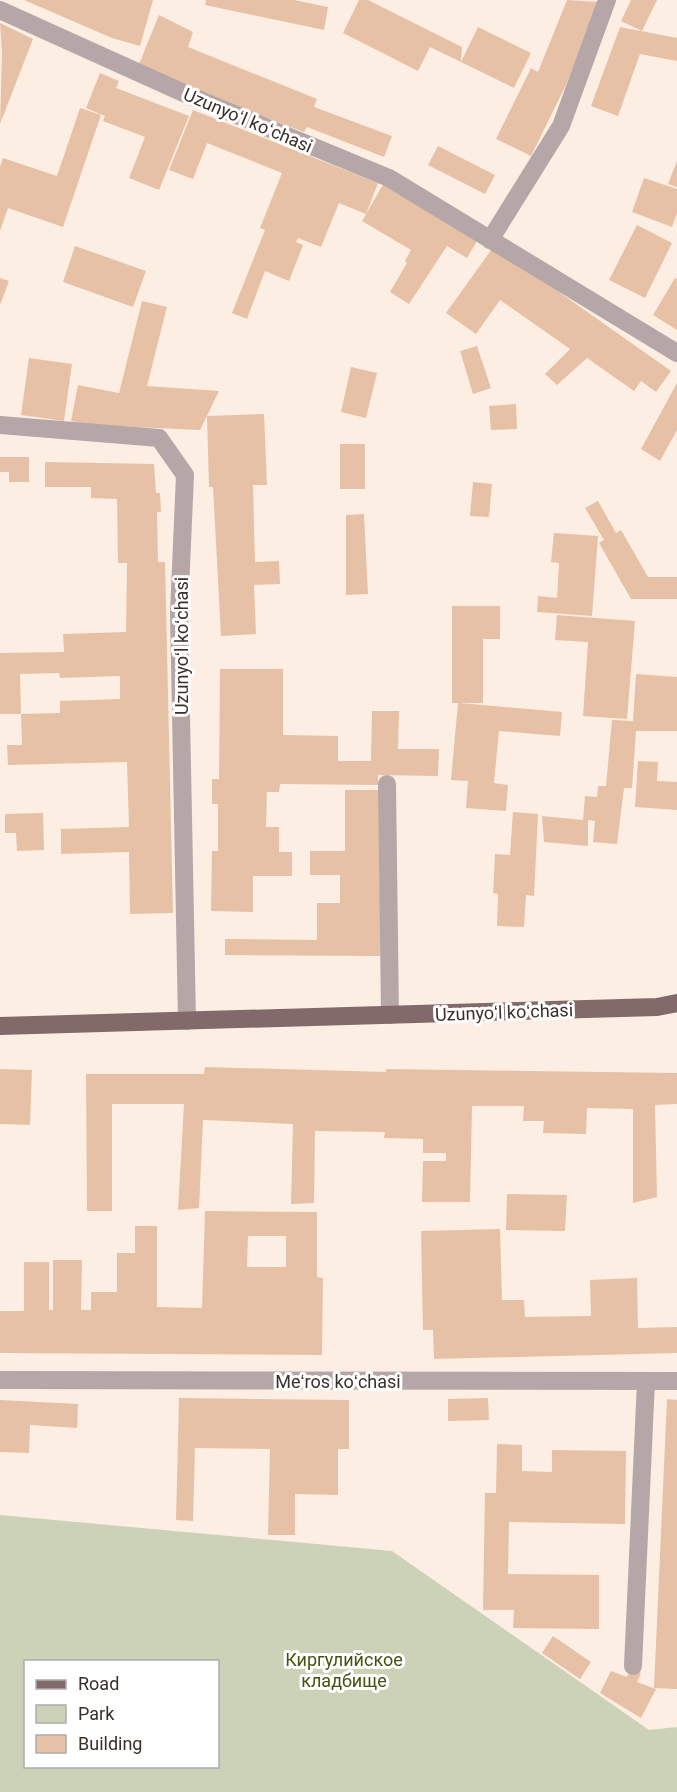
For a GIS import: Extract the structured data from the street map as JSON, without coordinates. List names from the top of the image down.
{
  "streets": {
    "main road": ["Uzunyoʻl koʻchasi"],
    "street": ["Meʻros koʻchasi"]
  },
  "parks": ["Киргулийское кладбище"],
  "legend": ["Road", "Park", "Building"]
}
